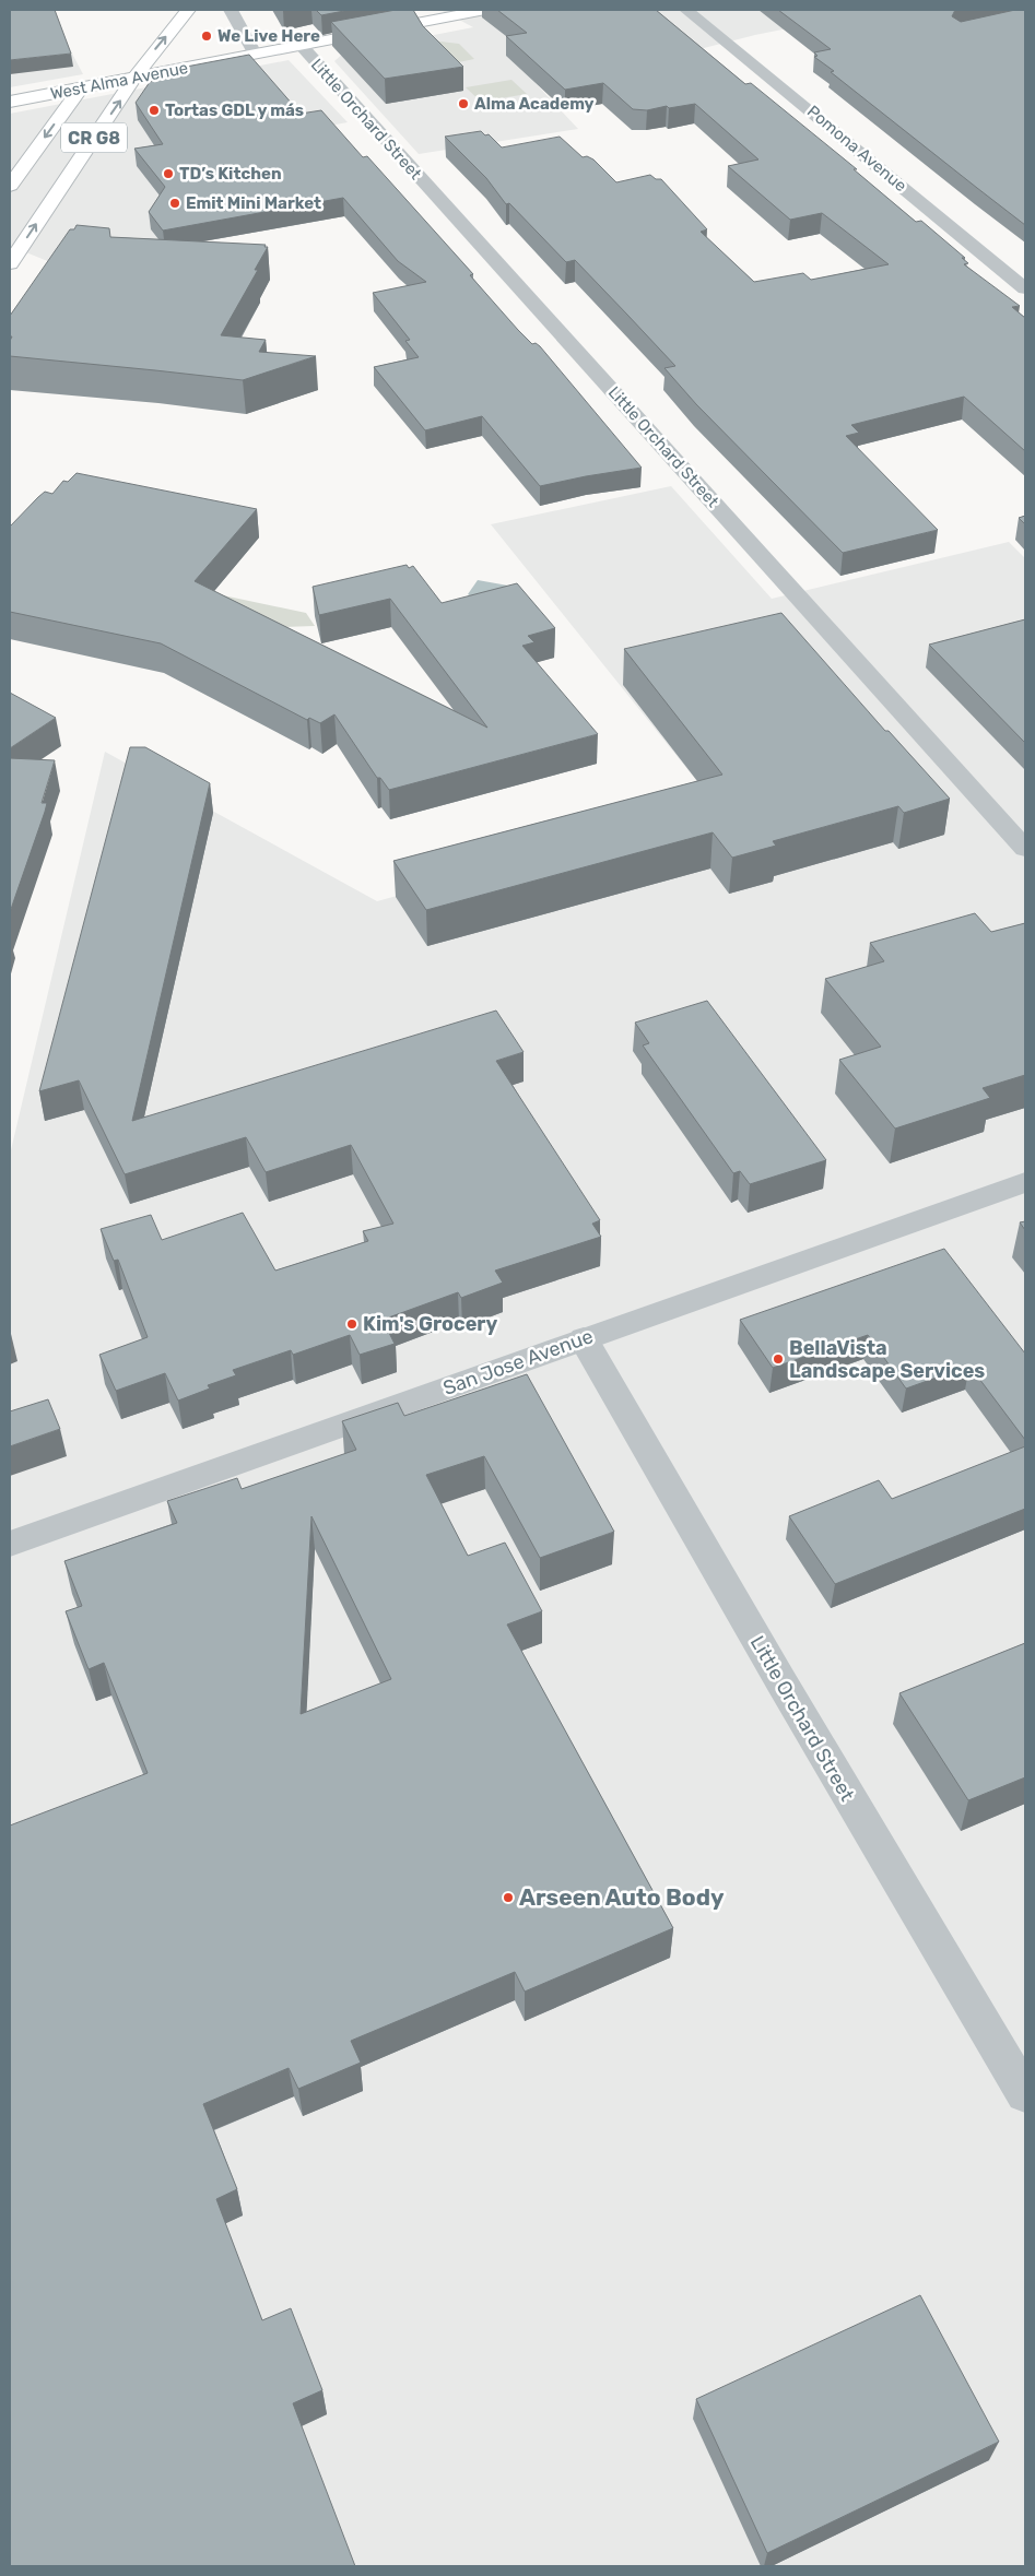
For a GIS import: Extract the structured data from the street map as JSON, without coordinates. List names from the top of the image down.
{
  "streets": {
    "main road": ["West Alma Avenue", "CR G8"],
    "street": ["Little Orchard Street", "Pomona Avenue", "San Jose Avenue"]
  },
  "crossings": [
    ["West Alma Avenue", "Little Orchard Street"],
    ["West Alma Avenue", "CR G8"],
    ["Little Orchard Street", "San Jose Avenue"]
  ],
  "places": [
    "We Live Here",
    "Alma Academy",
    "Tortas GDL y más",
    "TD’s Kitchen",
    "Emit Mini Market",
    "Kim's Grocery",
    "BellaVista Landscape Services",
    "Arseen Auto Body"
  ]
}
